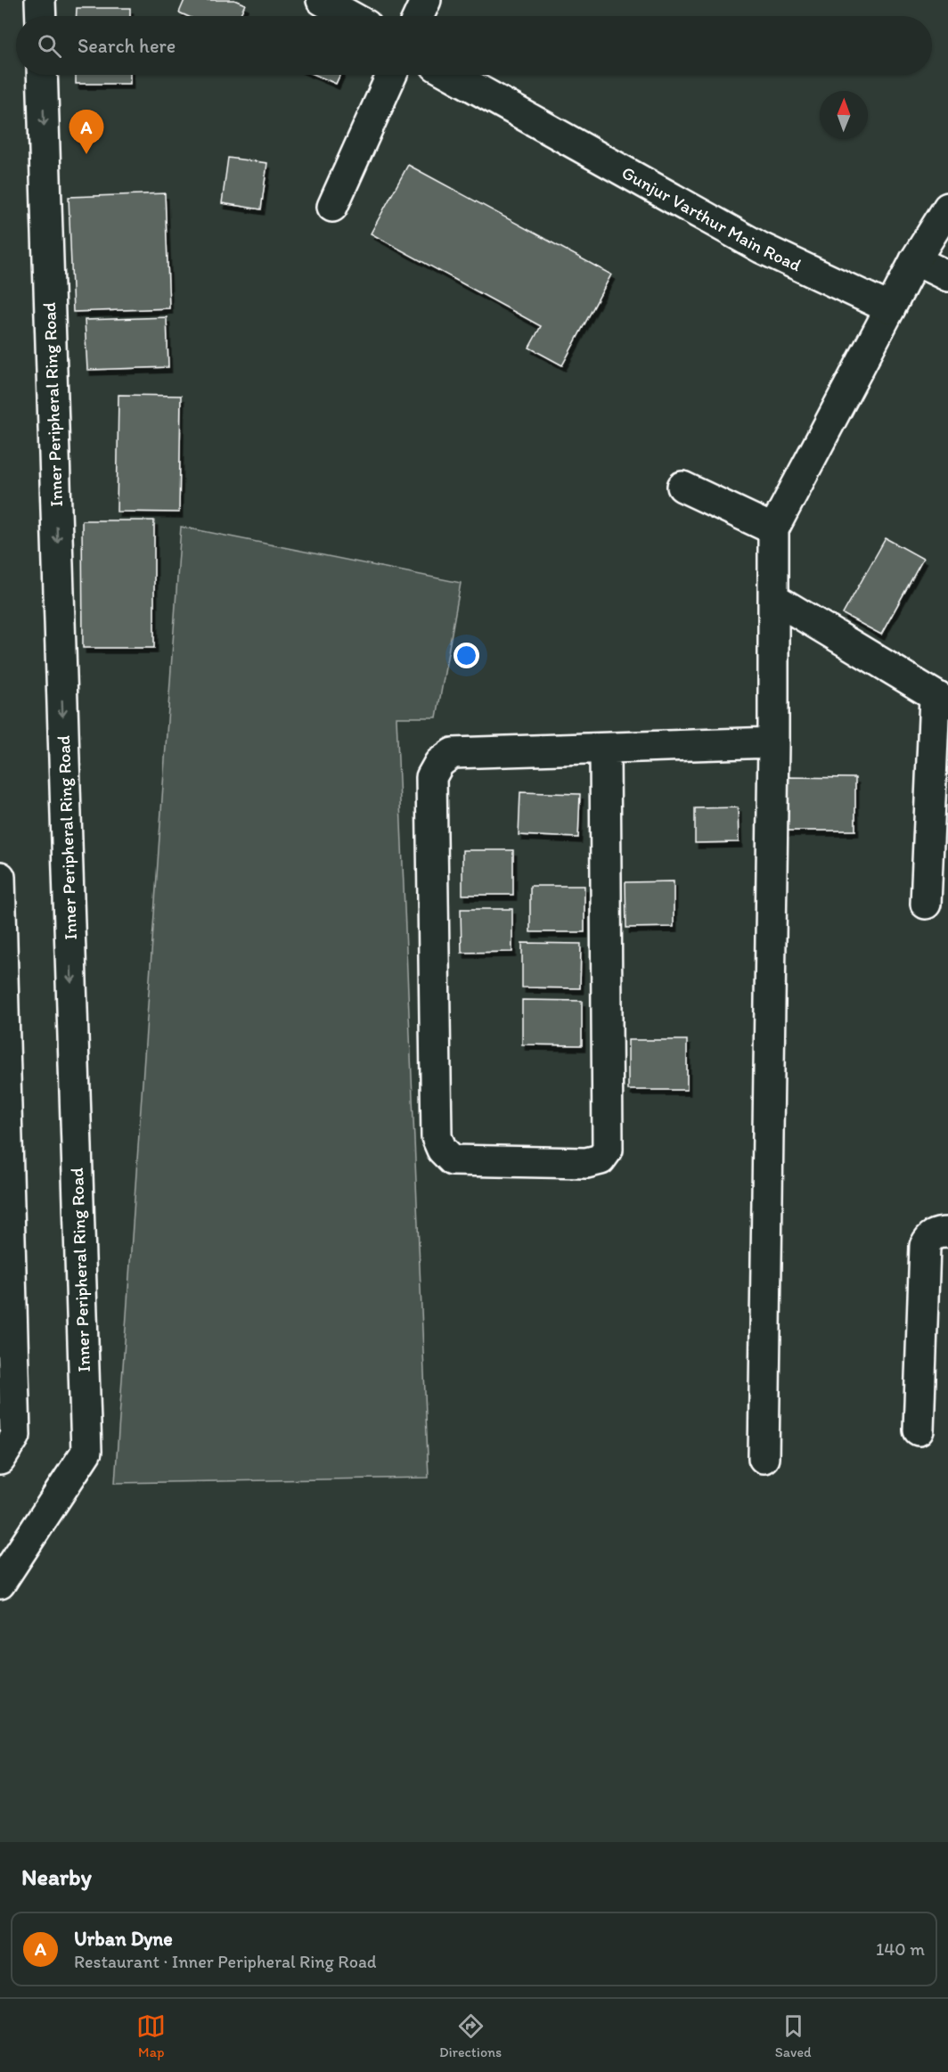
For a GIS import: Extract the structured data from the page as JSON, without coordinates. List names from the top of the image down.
{
  "streets": {
    "street": ["Gunjur Varthur Main Road", "Inner Peripheral Ring Road"]
  },
  "north": "top",
  "page": {
    "search": "Search here",
    "pins": "A",
    "heading": "Nearby",
    "list": [
      {
        "mark": "A",
        "name": "Urban Dyne",
        "note": "Restaurant · Inner Peripheral Ring Road",
        "value": "140 m"
      }
    ],
    "nav": ["Map", "Directions", "Saved"]
  }
}
